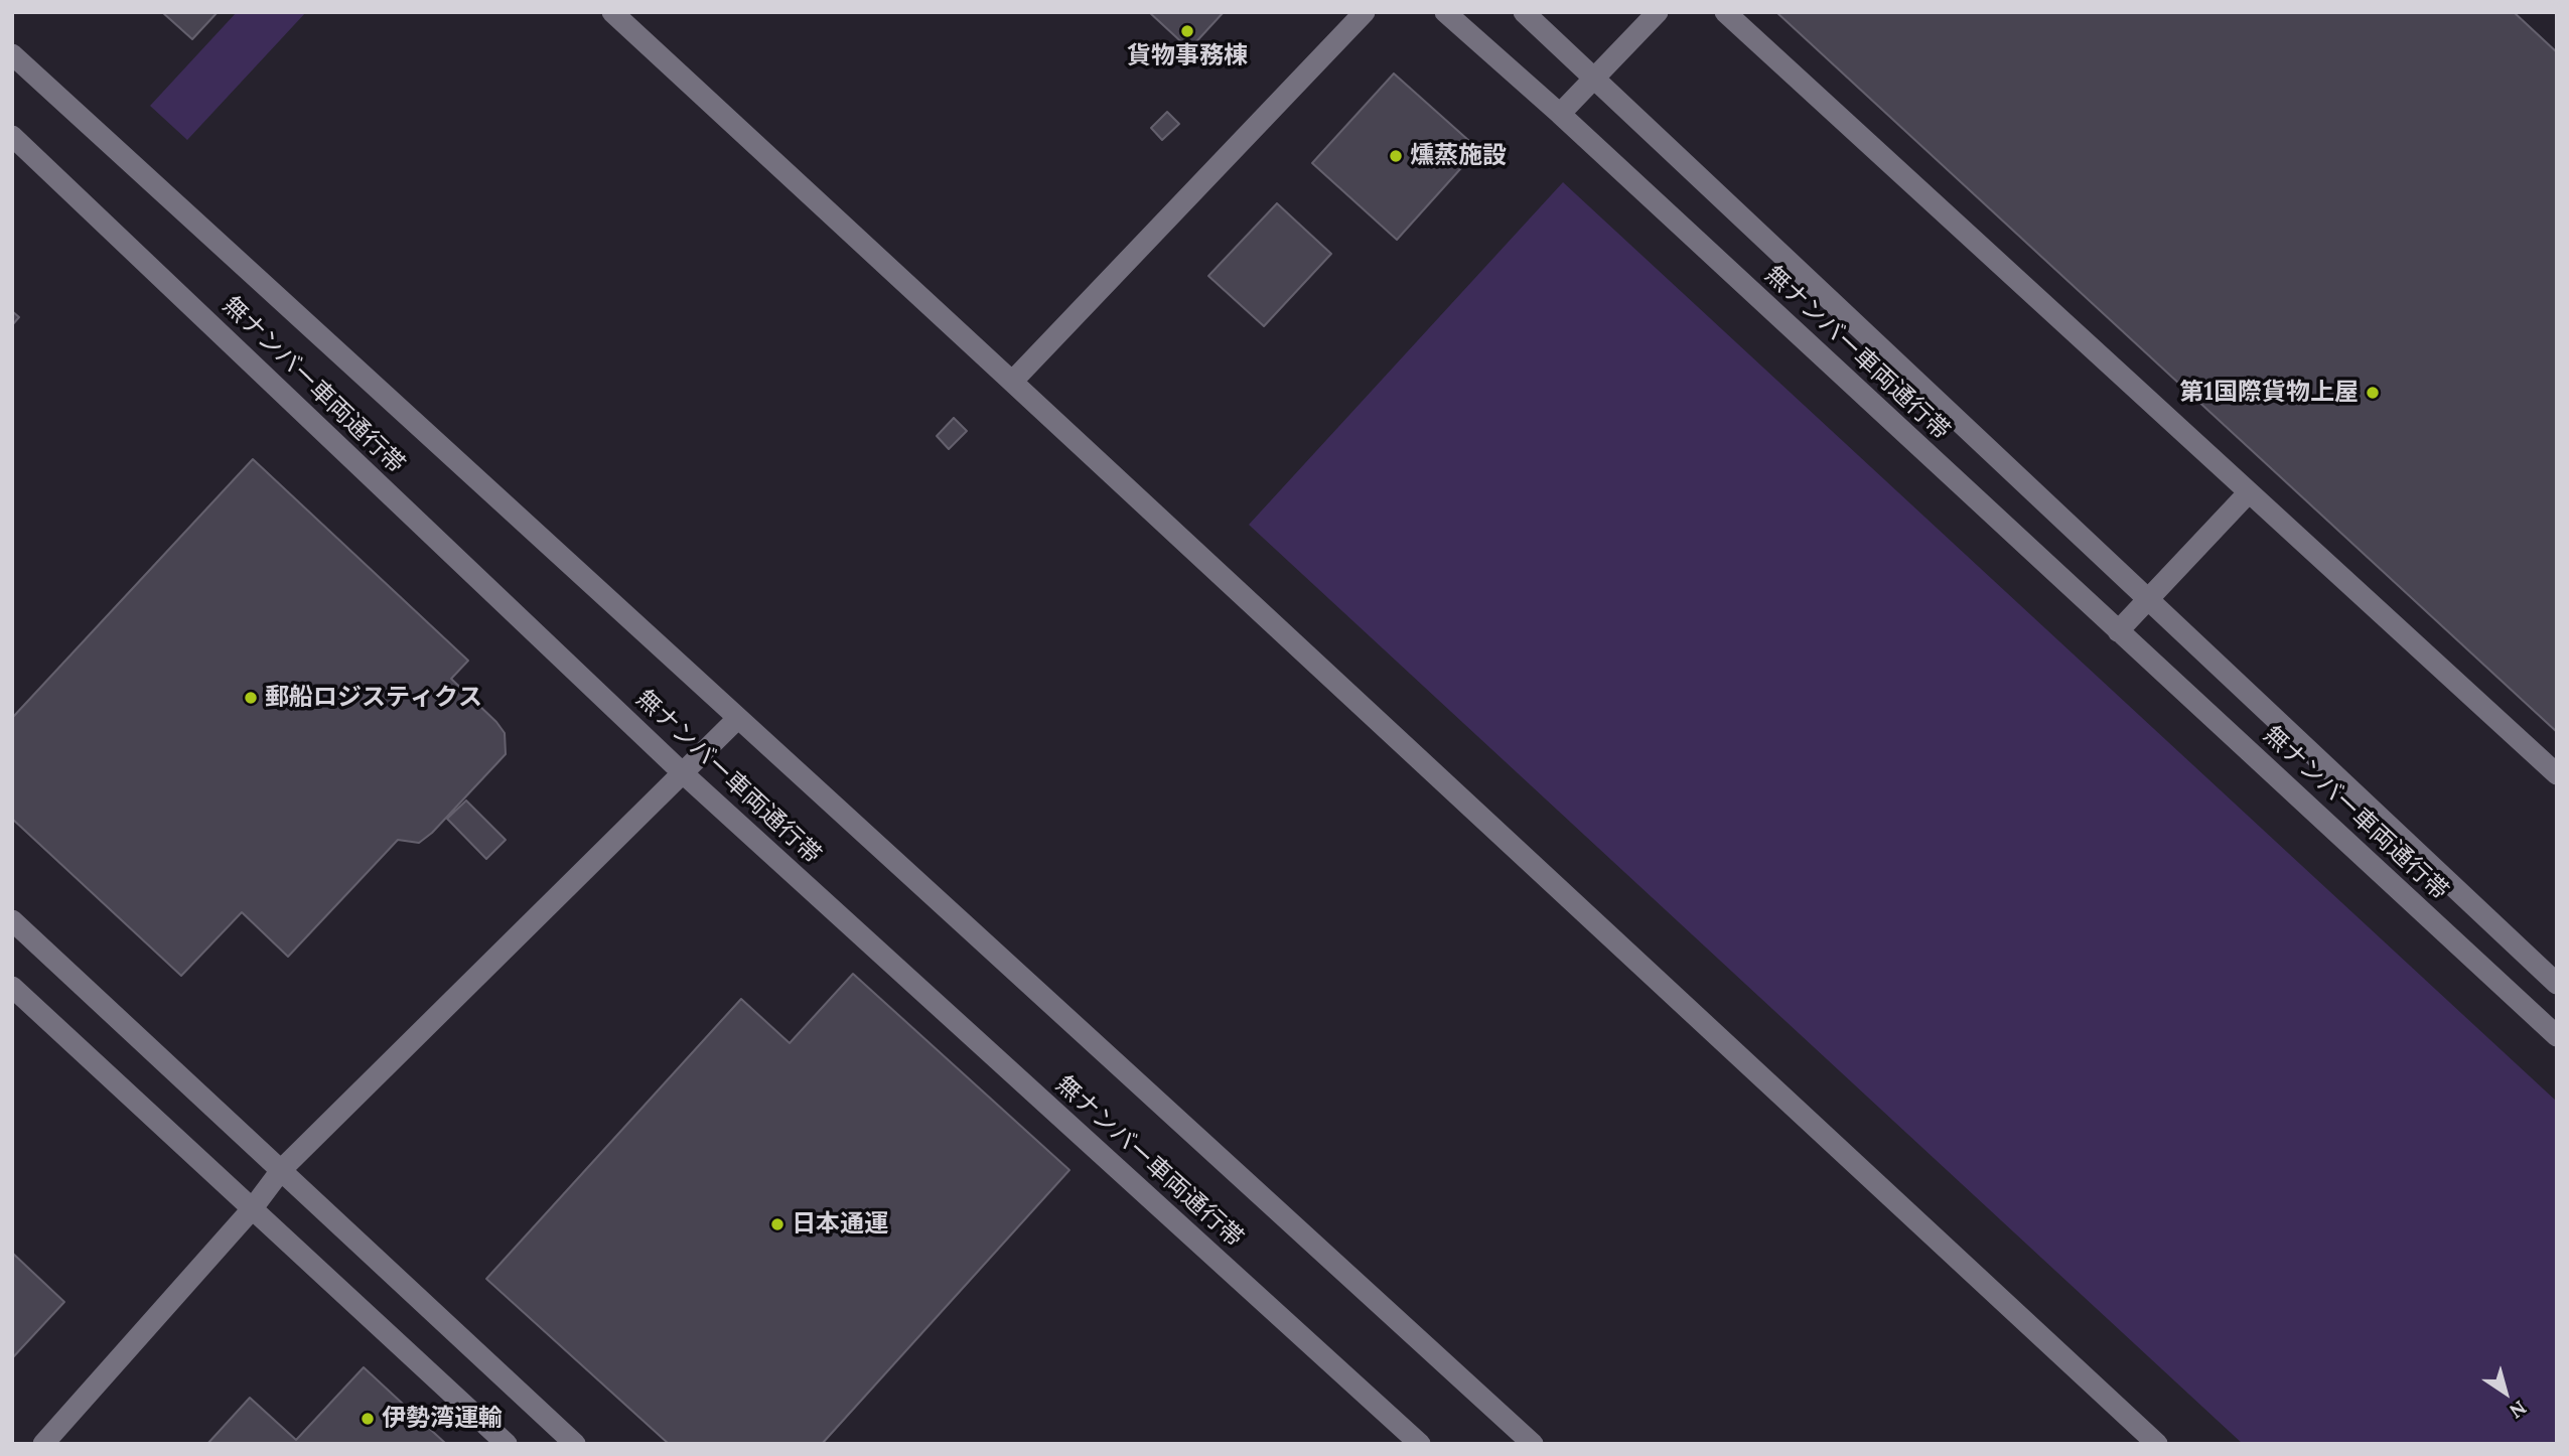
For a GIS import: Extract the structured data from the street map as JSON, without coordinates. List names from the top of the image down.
{
  "streets": {
    "lane": ["無ナンバー車両通行帯"]
  },
  "places": [
    "貨物事務棟",
    "燻蒸施設",
    "第1国際貨物上屋",
    "郵船ロジスティクス",
    "日本通運",
    "伊勢湾運輸"
  ],
  "north": "bottom right"
}
